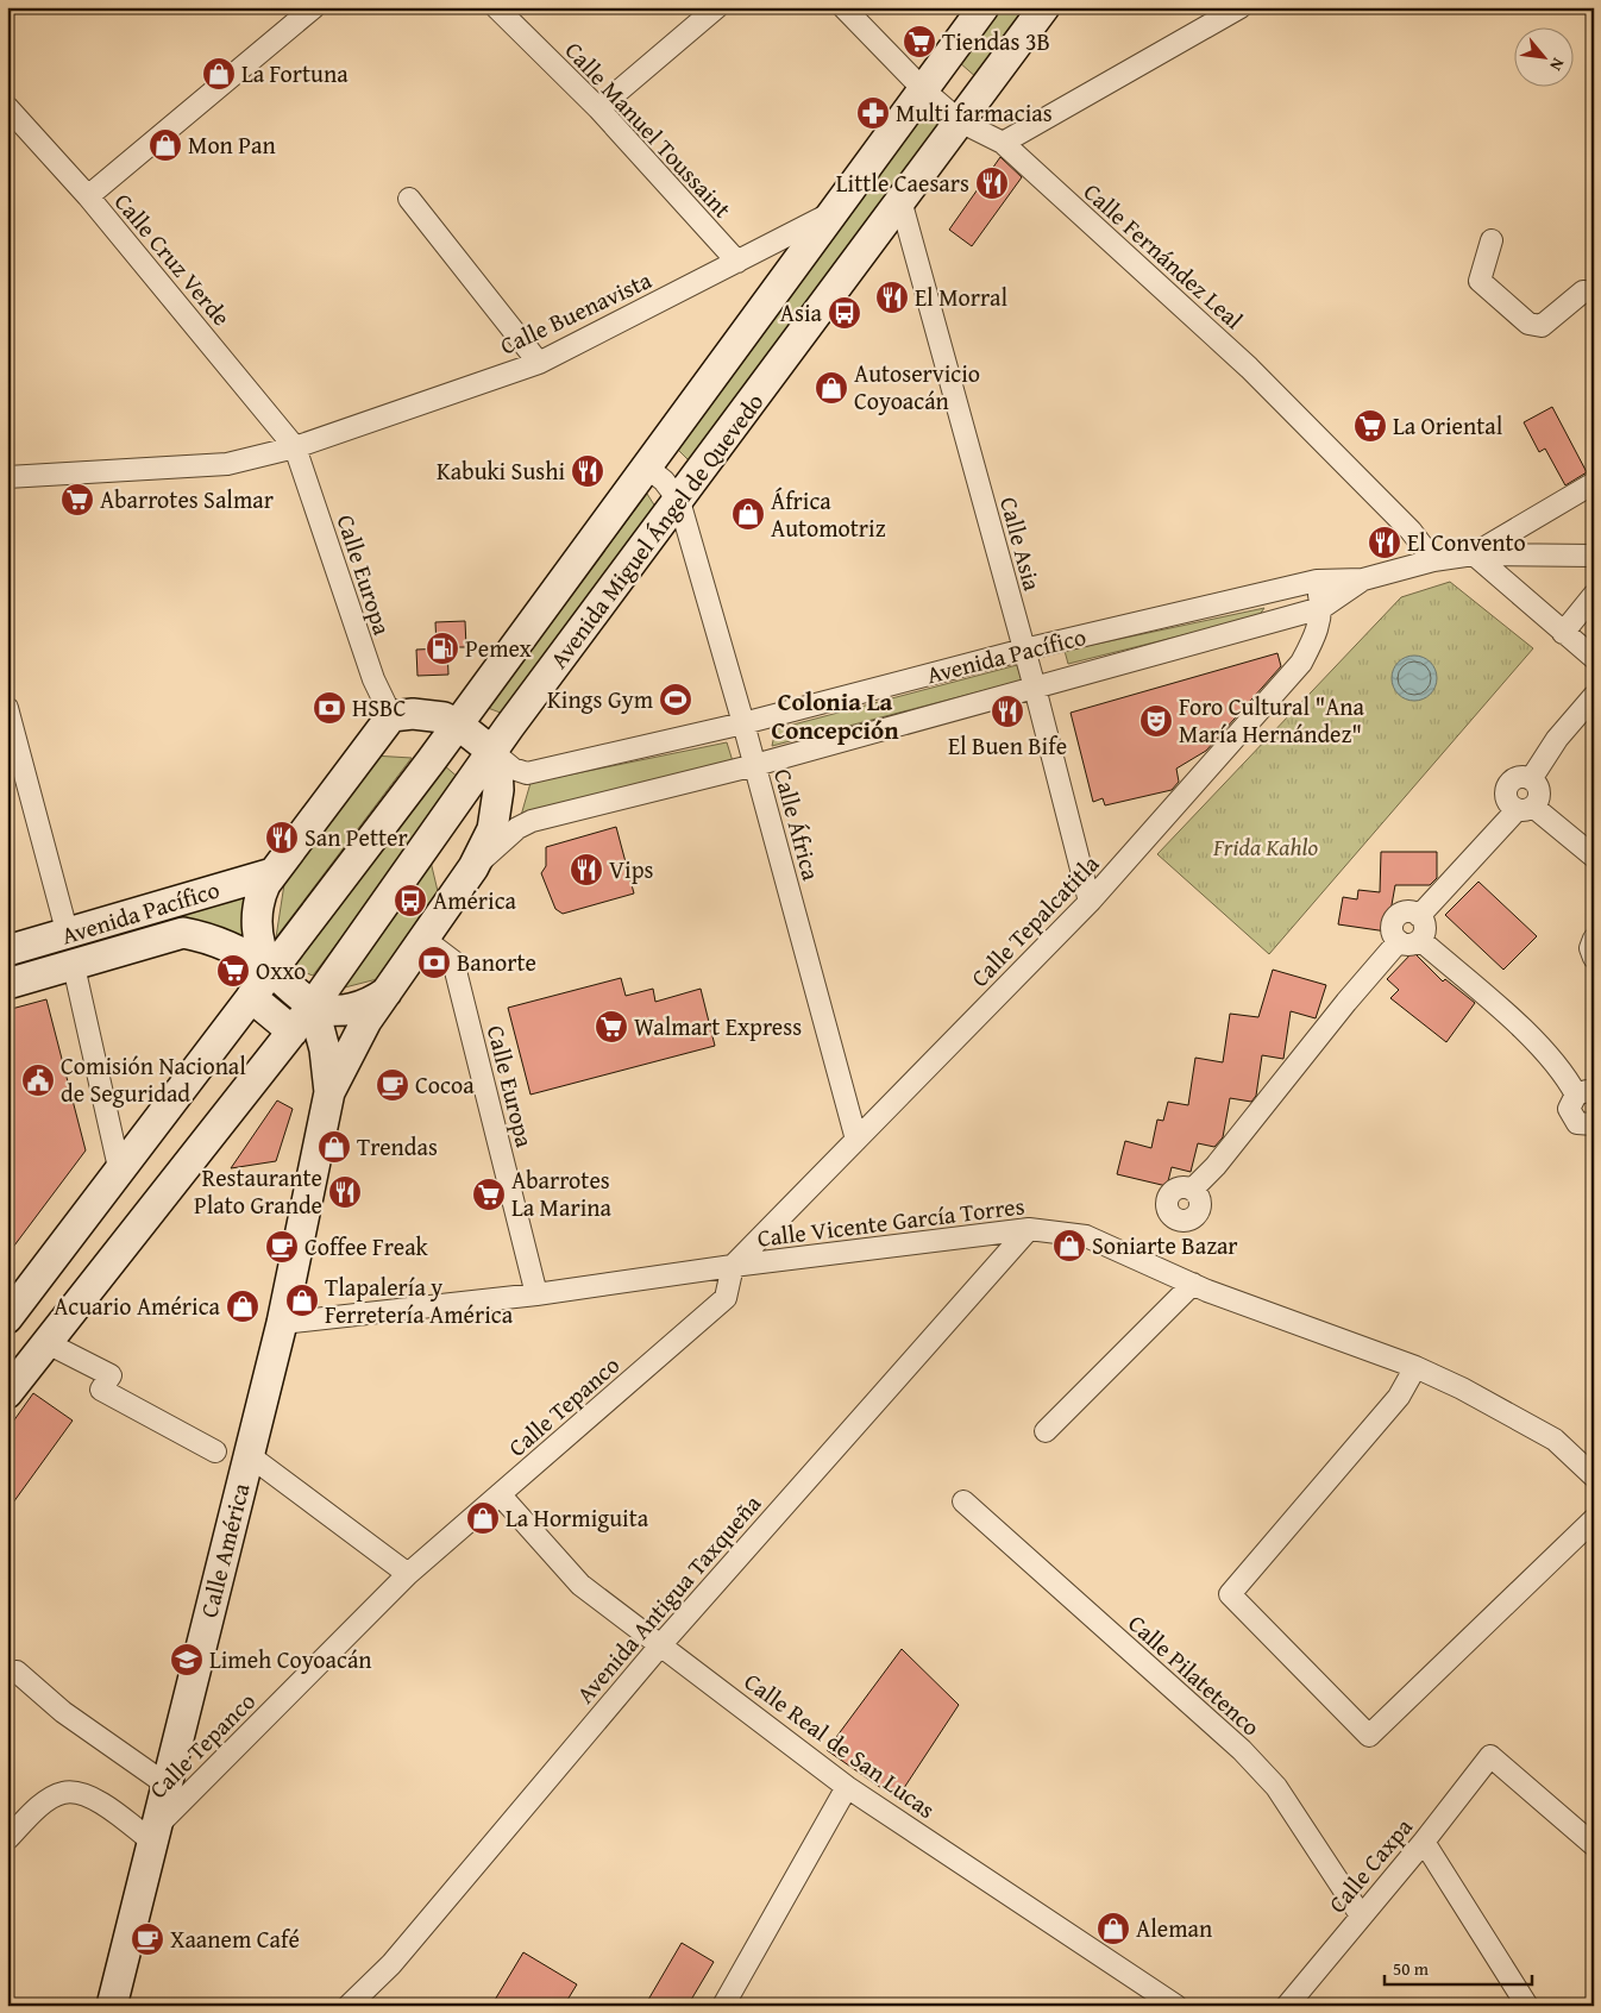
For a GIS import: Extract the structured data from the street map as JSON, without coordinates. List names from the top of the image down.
{
  "streets": {
    "main road": ["Avenida Miguel Ángel de Quevedo", "Avenida Pacífico", "Calle América"],
    "street": [
      "Calle Manuel Toussaint",
      "Calle Fernández Leal",
      "Calle Cruz Verde",
      "Calle Buenavista",
      "Calle Asia",
      "Calle Europa",
      "Calle África",
      "Calle Tepalcatitla",
      "Calle Vicente García Torres",
      "Calle Tepanco",
      "Avenida Antigua Taxqueña",
      "Calle Pilatetenco",
      "Calle Real de San Lucas",
      "Calle Caxpa"
    ]
  },
  "crossings": [
    ["Calle Manuel Toussaint", "Calle Buenavista"],
    ["Calle Fernández Leal", "Avenida Miguel Ángel de Quevedo"],
    ["Calle Fernández Leal", "Avenida Pacífico"],
    ["Calle Cruz Verde", "Calle Buenavista"],
    ["Calle Cruz Verde", "Calle Europa"],
    ["Calle Buenavista", "Avenida Miguel Ángel de Quevedo"],
    ["Calle Buenavista", "Calle Europa"],
    ["Avenida Miguel Ángel de Quevedo", "Calle Asia"],
    ["Avenida Miguel Ángel de Quevedo", "Avenida Pacífico"],
    ["Avenida Miguel Ángel de Quevedo", "Calle África"],
    ["Avenida Miguel Ángel de Quevedo", "Calle América"],
    ["Calle Asia", "Avenida Pacífico"],
    ["Calle Asia", "Calle Tepalcatitla"],
    ["Calle Europa", "Calle Vicente García Torres"],
    ["Calle Europa", "Calle América"],
    ["Avenida Pacífico", "Calle África"],
    ["Avenida Pacífico", "Calle Tepalcatitla"],
    ["Avenida Pacífico", "Calle América"],
    ["Calle África", "Calle Tepalcatitla"],
    ["Calle Tepalcatitla", "Calle Vicente García Torres"],
    ["Calle Tepalcatitla", "Calle Tepanco"],
    ["Calle Vicente García Torres", "Calle Tepanco"],
    ["Calle Vicente García Torres", "Calle América"],
    ["Calle Vicente García Torres", "Avenida Antigua Taxqueña"],
    ["Calle Tepanco", "Calle América"],
    ["Calle Tepanco", "Calle Real de San Lucas"],
    ["Avenida Antigua Taxqueña", "Calle Real de San Lucas"],
    ["Calle Pilatetenco", "Calle Caxpa"]
  ],
  "districts": ["Colonia La Concepción"],
  "parks": ["Frida Kahlo"],
  "places": {
    "supermarket": [
      "Tiendas 3B",
      "La Oriental",
      "Abarrotes Salmar",
      "Oxxo",
      "Walmart Express",
      "Abarrotes La Marina"
    ],
    "shop": [
      "La Fortuna",
      "Mon Pan",
      "Autoservicio Coyoacán",
      "África Automotriz",
      "Trendas",
      "Soniarte Bazar",
      "Tlapalería y Ferretería América",
      "Acuario América",
      "La Hormiguita",
      "Aleman"
    ],
    "pharmacy": ["Multi farmacias"],
    "restaurant": [
      "Little Caesars",
      "El Morral",
      "Kabuki Sushi",
      "El Convento",
      "El Buen Bife",
      "San Petter",
      "Vips",
      "Restaurante Plato Grande"
    ],
    "bus stop": ["Asia", "América"],
    "fuel station": ["Pemex"],
    "sports": ["Kings Gym"],
    "bank": ["HSBC", "Banorte"],
    "theatre": ["Foro Cultural \"Ana María Hernández\""],
    "public building": ["Comisión Nacional de Seguridad"],
    "cafe": ["Cocoa", "Coffee Freak", "Xaanem Café"],
    "school or university": ["Limeh Coyoacán"]
  },
  "scale_bar": "50 m",
  "north": "bottom right"
}
